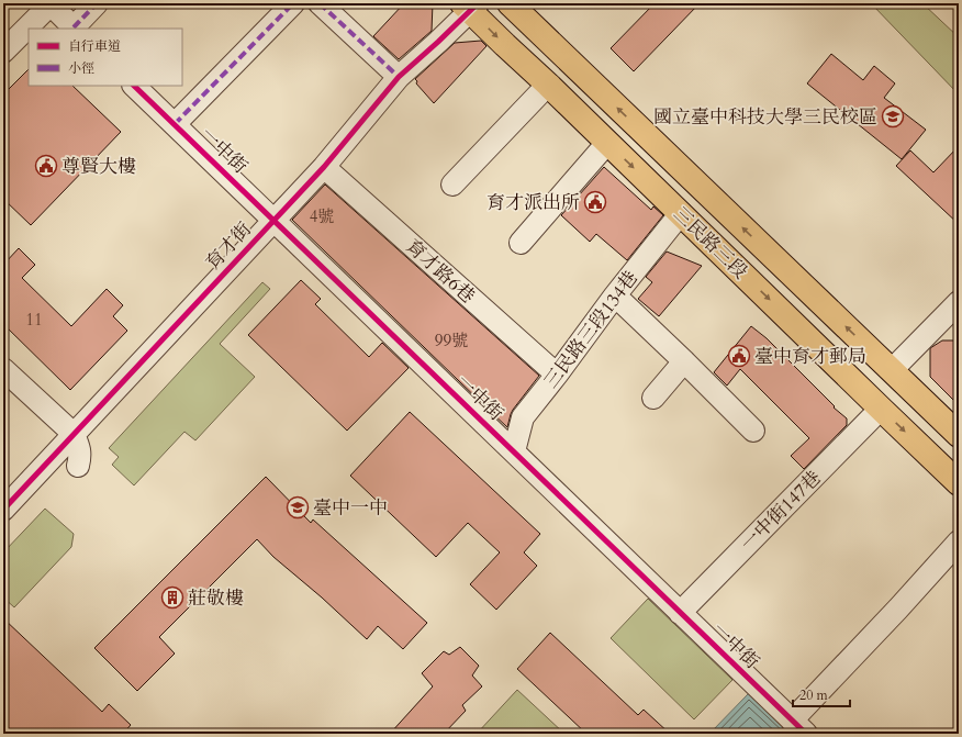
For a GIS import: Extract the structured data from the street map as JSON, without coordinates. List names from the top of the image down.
{
  "streets": {
    "main road": ["三民路三段"],
    "street": [
      "一中街",
      "育才街",
      "育才路6巷",
      "三民路三段134巷",
      "一中街147巷"
    ]
  },
  "crossings": [
    ["一中街", "育才街"],
    ["一中街", "三民路三段134巷"],
    ["一中街", "一中街147巷"],
    ["三民路三段", "育才街"],
    ["三民路三段", "三民路三段134巷"],
    ["三民路三段", "一中街147巷"],
    ["育才街", "育才路6巷"],
    ["育才路6巷", "三民路三段134巷"]
  ],
  "places": {
    "school or university": ["國立臺中科技大學三民校區", "臺中一中"],
    "public building": ["尊賢大樓", "育才派出所", "臺中育才郵局"],
    "building": ["莊敬樓"]
  },
  "house_numbers": ["4號", "11", "99號"],
  "legend": ["自行車道", "小徑"],
  "scale_bar": "20 m"
}
